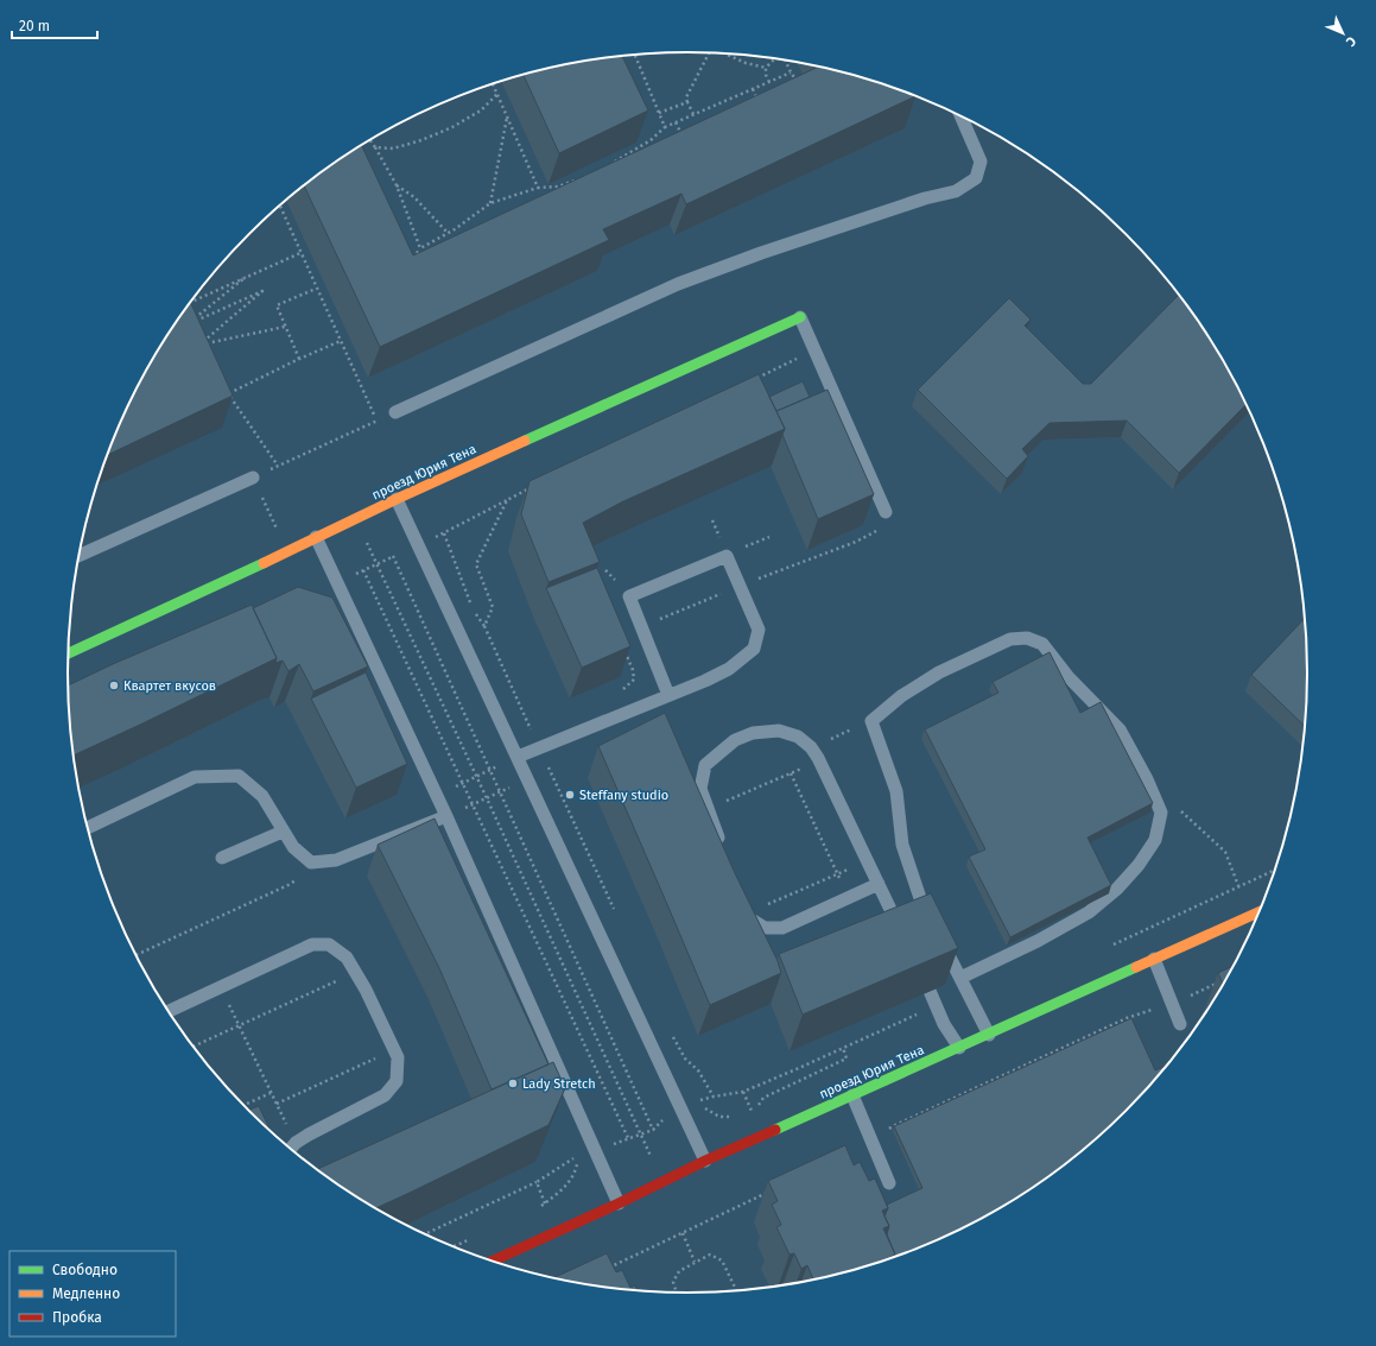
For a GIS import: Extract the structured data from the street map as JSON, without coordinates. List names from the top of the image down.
{
  "streets": {
    "street": ["проезд Юрия Тена"]
  },
  "places": ["Квартет вкусов", "Steffany studio", "Lady Stretch"],
  "legend": ["Свободно", "Медленно", "Пробка"],
  "scale_bar": "20 m",
  "north": "bottom right"
}
